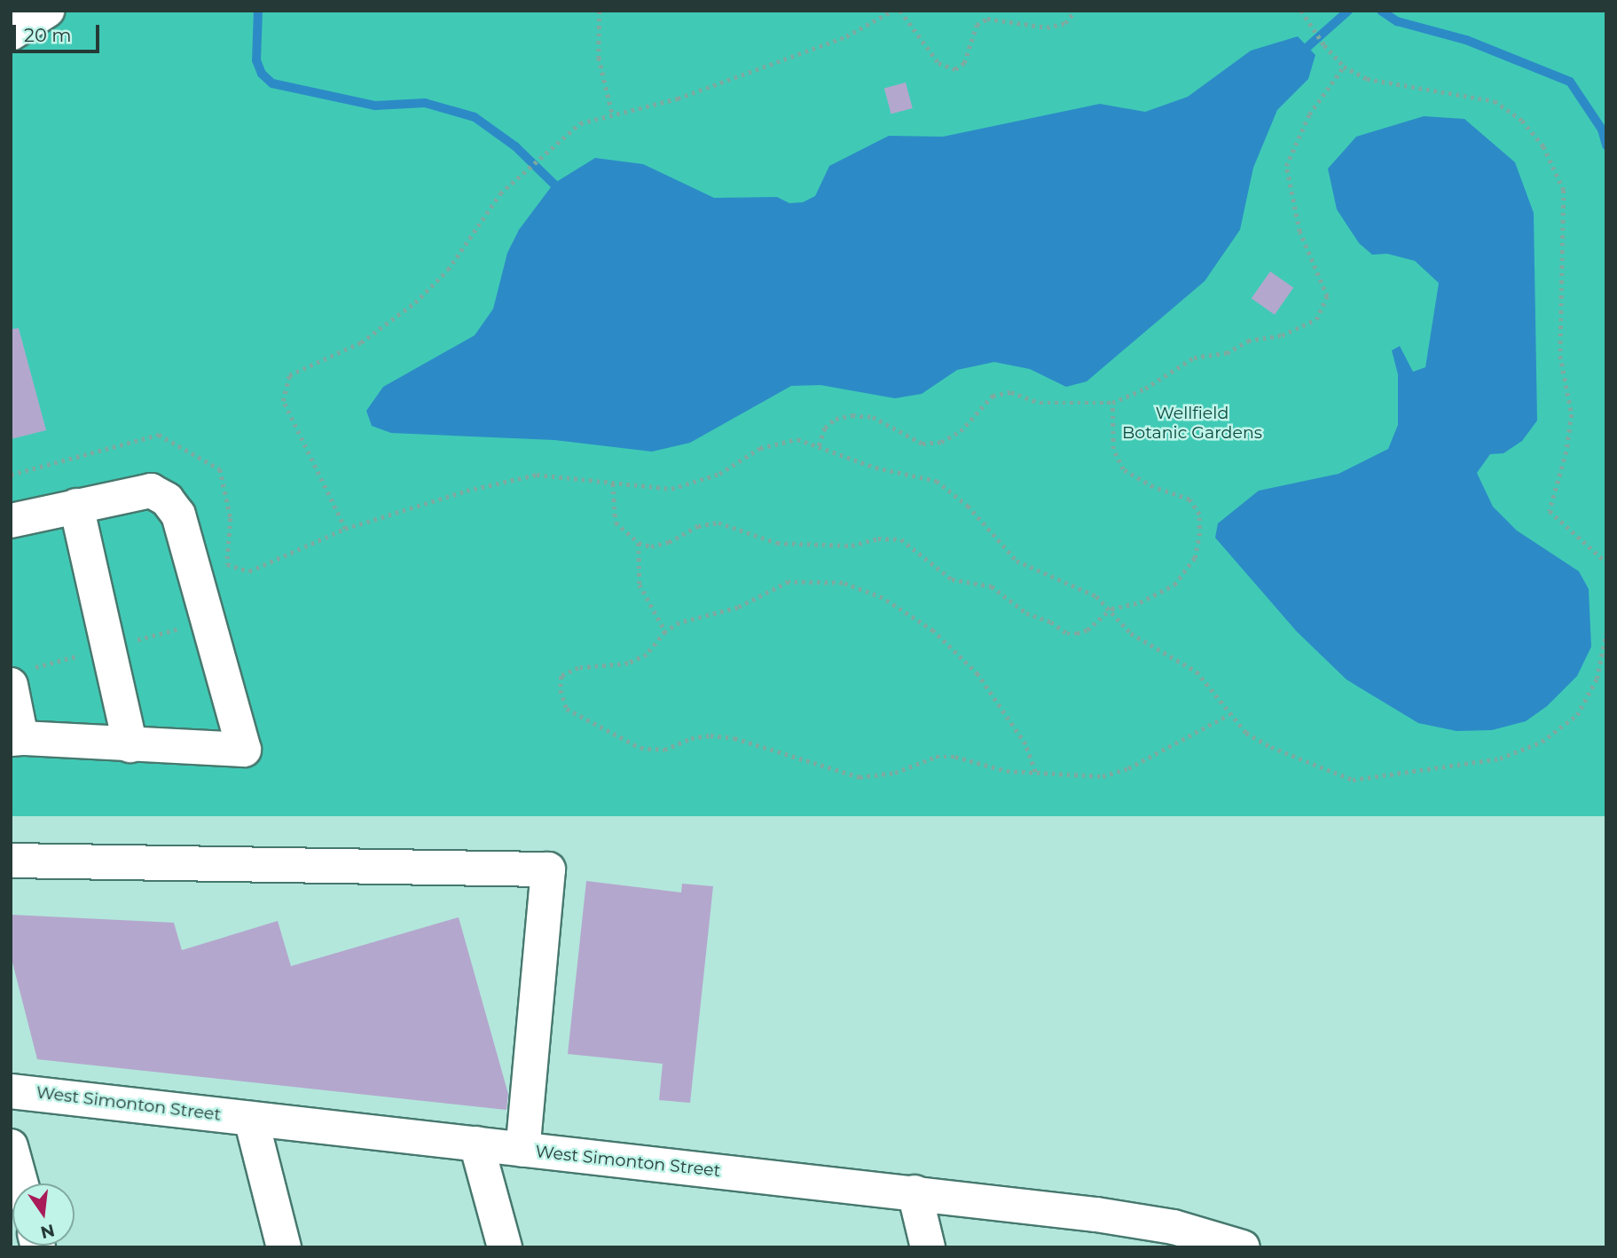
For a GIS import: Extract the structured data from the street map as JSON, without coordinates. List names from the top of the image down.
{
  "streets": {
    "street": ["West Simonton Street"]
  },
  "parks": ["Wellfield Botanic Gardens"],
  "scale_bar": "20 m",
  "north": "bottom"
}
